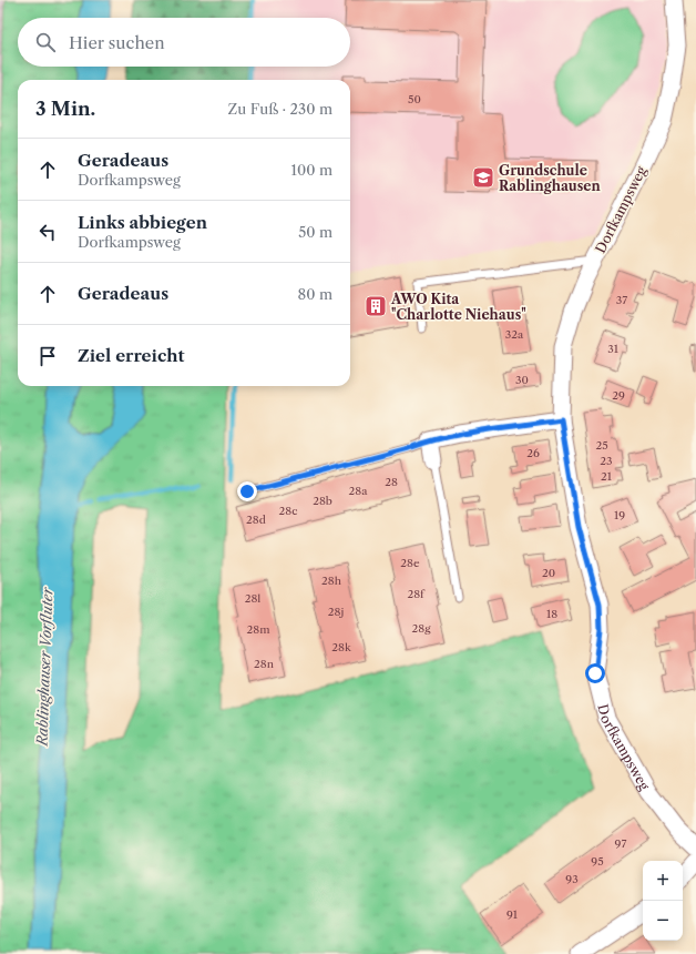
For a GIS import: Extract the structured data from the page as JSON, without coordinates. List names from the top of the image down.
{
  "streets": {
    "street": ["Dorfkampsweg"]
  },
  "water": ["Rablinghauser Vorfluter"],
  "places": {
    "school or university": ["Grundschule Rablinghausen"],
    "building": ["AWO Kita \"Charlotte Niehaus\""]
  },
  "house_numbers": [
    "50",
    "37",
    "32a",
    "31",
    "30",
    "29",
    "25",
    "26",
    "23",
    "21",
    "28",
    "28a",
    "28b",
    "28c",
    "19",
    "28d",
    "28e",
    "20",
    "28h",
    "28f",
    "28l",
    "28j",
    "18",
    "28g",
    "28m",
    "28k",
    "28n",
    "97",
    "95",
    "93",
    "91"
  ],
  "page": {
    "search": "Hier suchen",
    "heading": ["3 Min.", "Zu Fuß · 230 m"],
    "list": [
      ["Geradeaus", "Dorfkampsweg", "100 m"],
      ["Links abbiegen", "Dorfkampsweg", "50 m"],
      ["Geradeaus", "80 m"],
      "Ziel erreicht"
    ],
    "map_buttons": ["+", "−"]
  }
}
